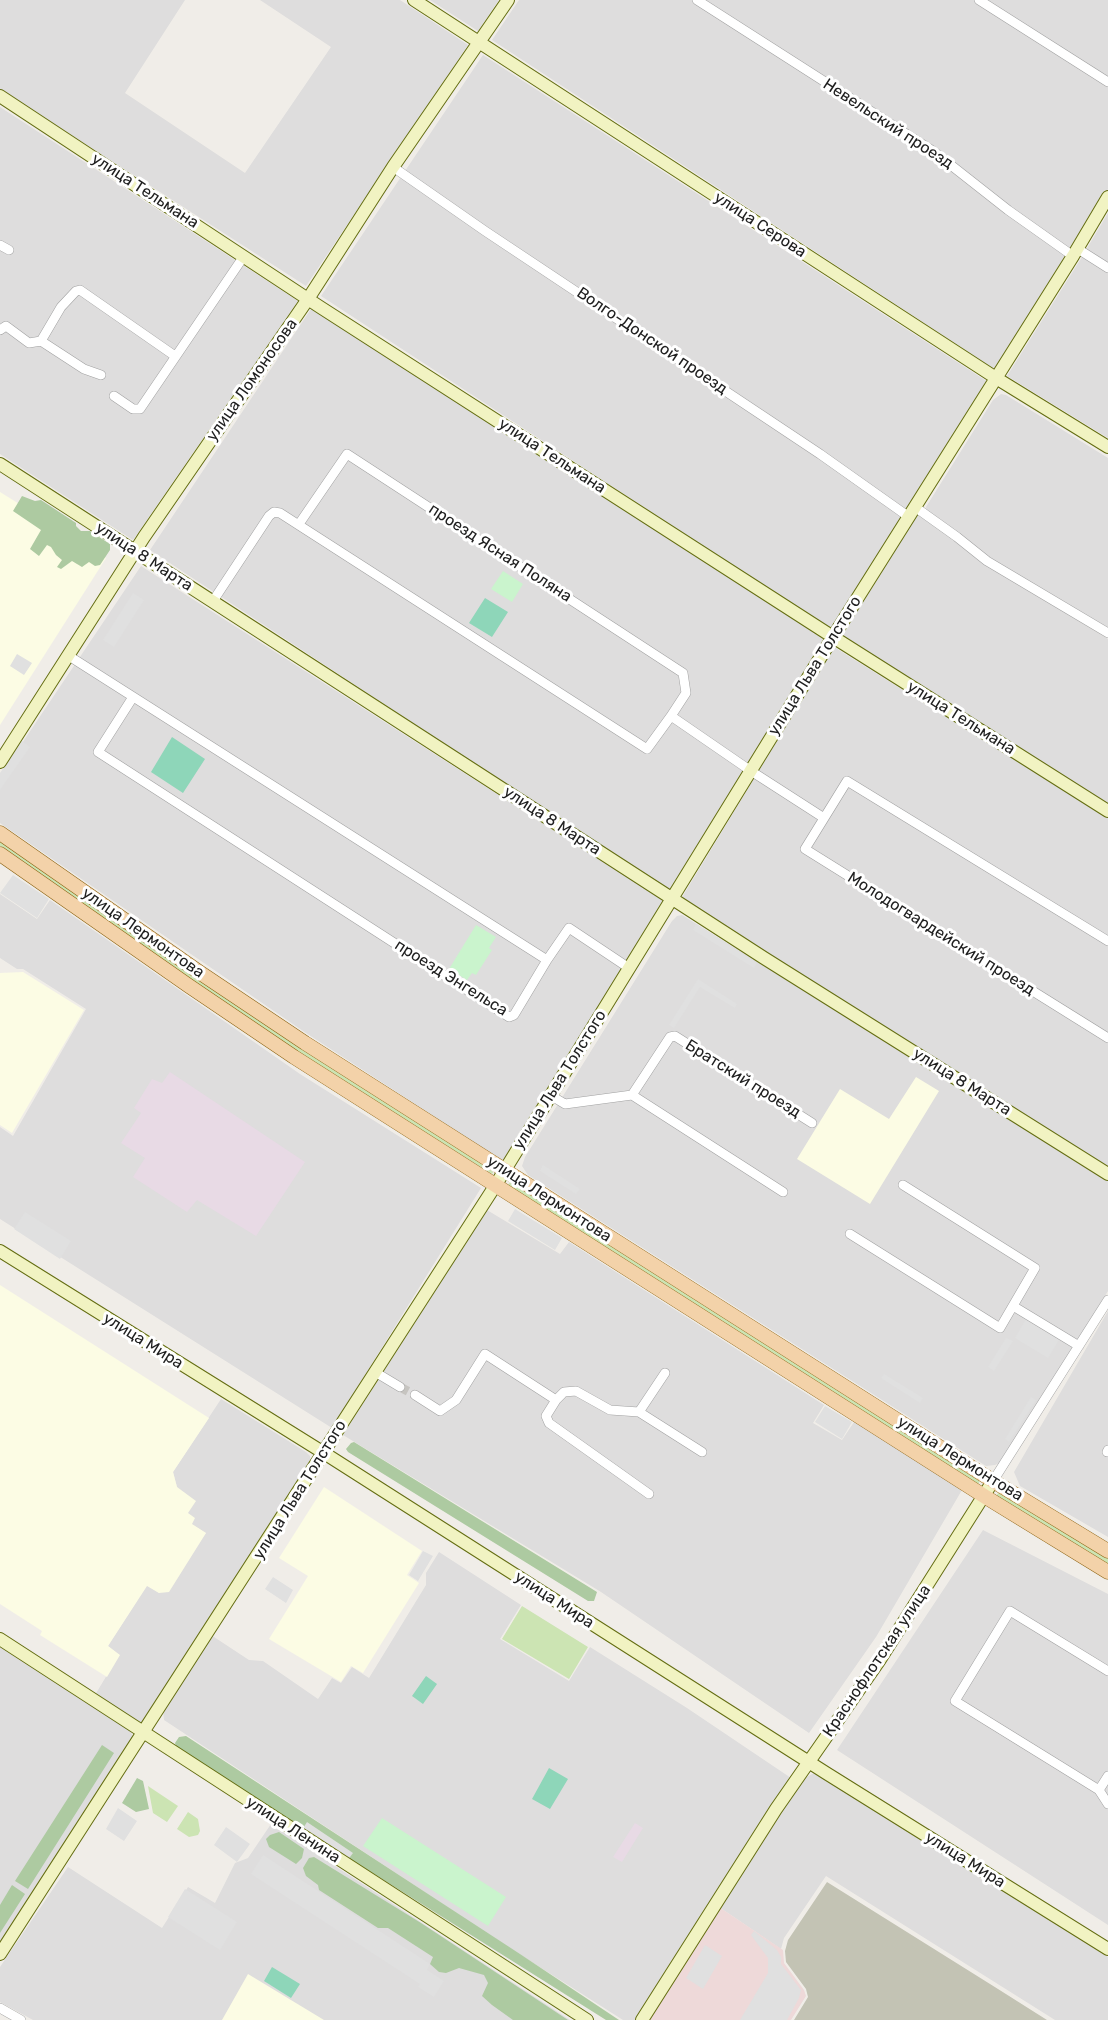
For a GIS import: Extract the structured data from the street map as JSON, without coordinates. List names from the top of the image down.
{
  "streets": {
    "main road": ["улица Лермонтова"],
    "street": [
      "Невельский проезд",
      "улица Тельмана",
      "улица Серова",
      "Волго-Донской проезд",
      "улица Ломоносова",
      "проезд Ясная Поляна",
      "улица 8 Марта",
      "улица Льва Толстого",
      "Молодогвардейский проезд",
      "проезд Энгельса",
      "Братский проезд",
      "улица Мира",
      "Краснофлотская улица",
      "улица Ленина"
    ]
  },
  "crossings": [
    ["Невельский проезд", "улица Льва Толстого"],
    ["улица Тельмана", "улица Ломоносова"],
    ["улица Тельмана", "улица Льва Толстого"],
    ["улица Серова", "улица Ломоносова"],
    ["улица Серова", "улица Льва Толстого"],
    ["Волго-Донской проезд", "улица Ломоносова"],
    ["Волго-Донской проезд", "улица Льва Толстого"],
    ["улица Ломоносова", "улица 8 Марта"],
    ["проезд Ясная Поляна", "улица 8 Марта"],
    ["улица 8 Марта", "улица Льва Толстого"],
    ["улица Льва Толстого", "улица Лермонтова"],
    ["улица Льва Толстого", "улица Мира"],
    ["улица Льва Толстого", "улица Ленина"],
    ["улица Лермонтова", "Краснофлотская улица"],
    ["улица Мира", "Краснофлотская улица"]
  ]
}
